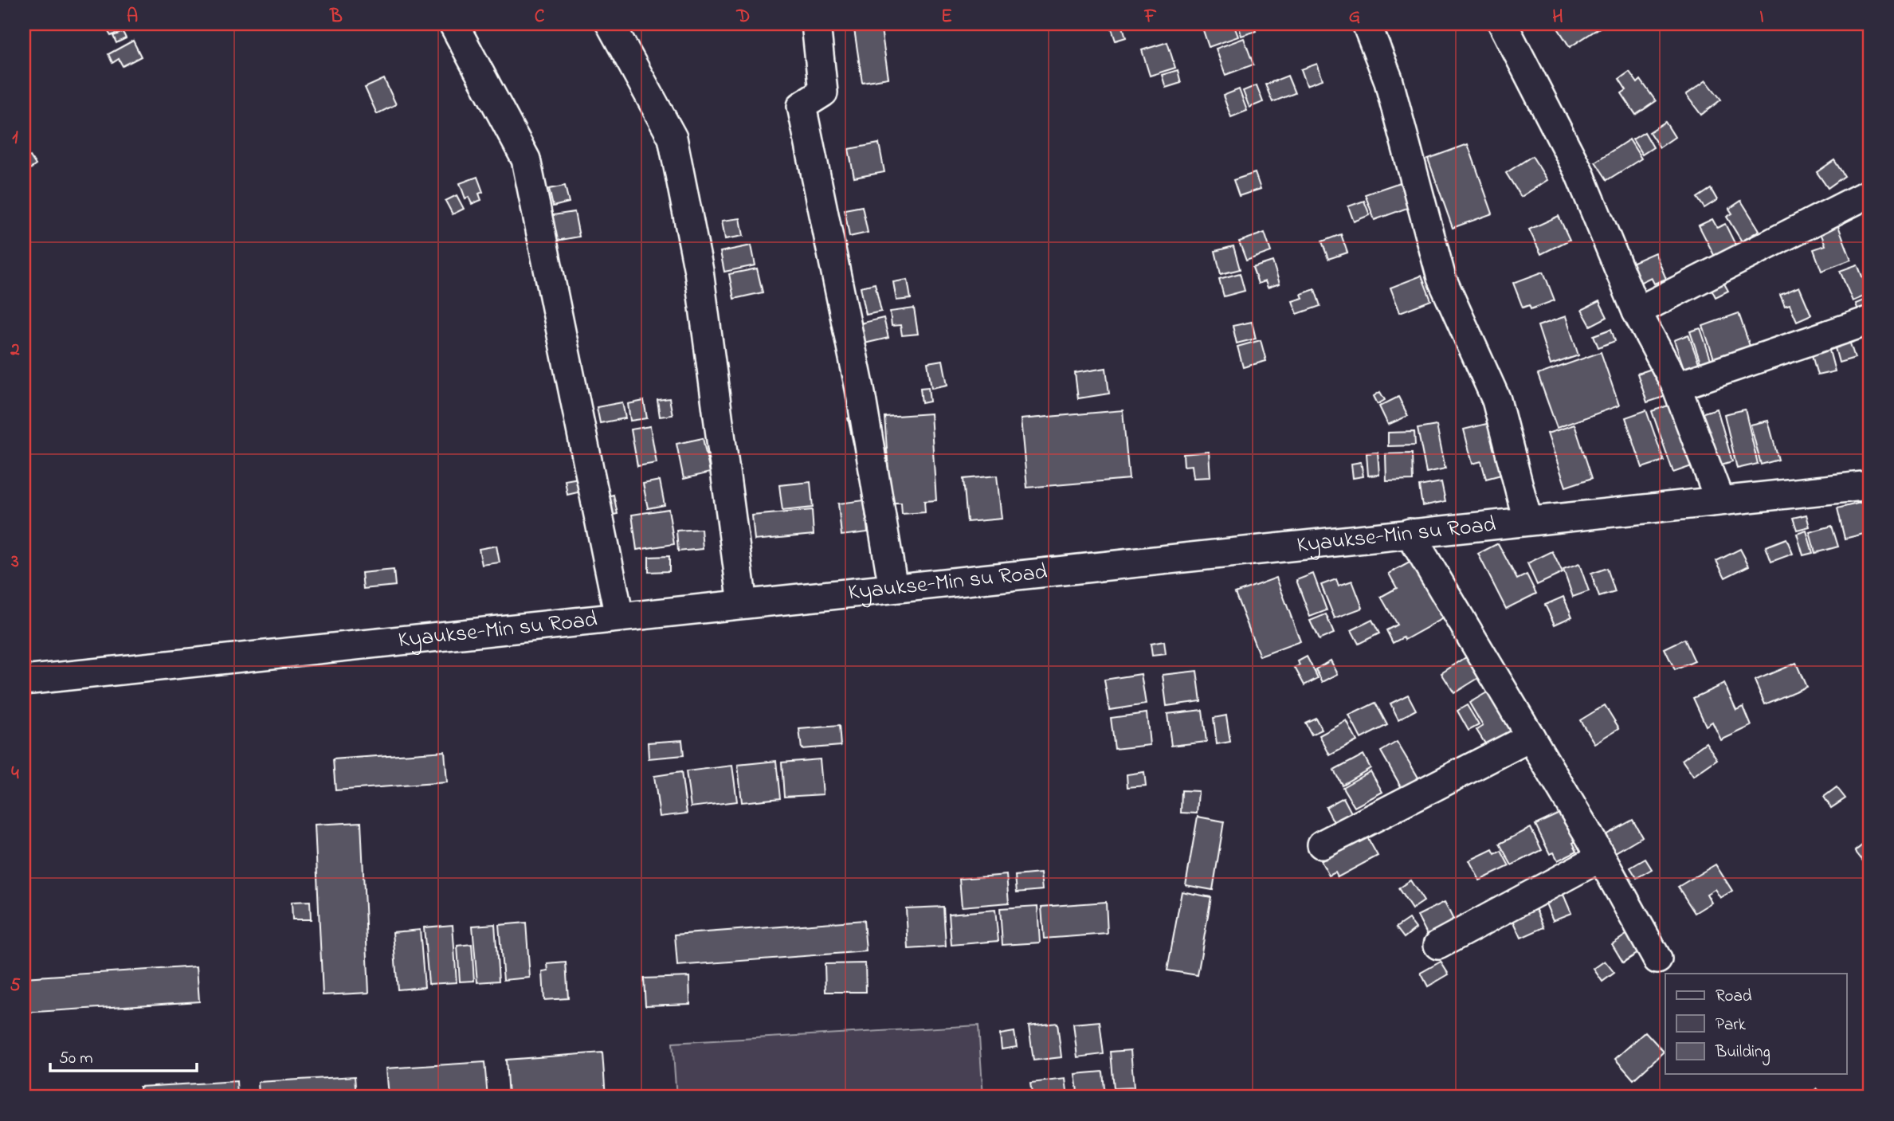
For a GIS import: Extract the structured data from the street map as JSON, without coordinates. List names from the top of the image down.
{
  "streets": {
    "street": ["Kyaukse-Min su Road"]
  },
  "legend": ["Road", "Park", "Building"],
  "scale_bar": "50 m",
  "grid": {
    "columns": [
      "A",
      "B",
      "C",
      "D",
      "E",
      "F",
      "G",
      "H",
      "I"
    ],
    "rows": [
      "1",
      "2",
      "3",
      "4",
      "5"
    ]
  }
}
